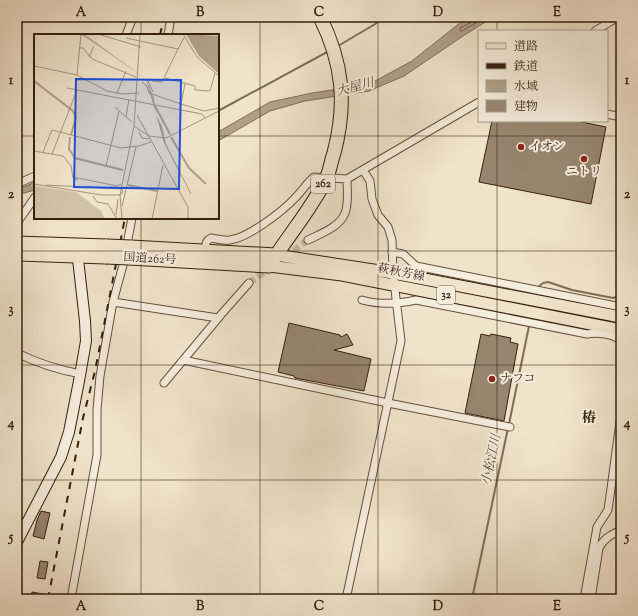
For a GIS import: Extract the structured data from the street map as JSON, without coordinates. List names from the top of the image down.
{
  "streets": {
    "highway": ["262", "国道262号"],
    "main road": ["萩秋芳線", "32"]
  },
  "crossings": [
    ["262", "国道262号"],
    ["262", "萩秋芳線"],
    ["国道262号", "萩秋芳線"]
  ],
  "districts": ["椿"],
  "water": ["大屋川", "小松江川"],
  "places": ["イオン", "ニトリ", "ナフコ"],
  "legend": [
    "道路",
    "鉄道",
    "水域",
    "建物"
  ],
  "grid": {
    "columns": [
      "A",
      "B",
      "C",
      "D",
      "E"
    ],
    "rows": [
      "1",
      "2",
      "3",
      "4",
      "5"
    ]
  }
}
